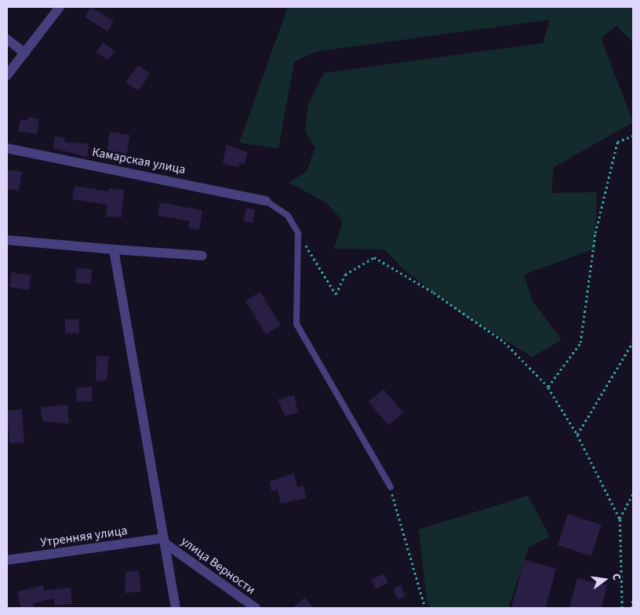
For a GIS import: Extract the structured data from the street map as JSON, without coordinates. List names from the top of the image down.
{
  "streets": {
    "street": ["Камарская улица", "Утренняя улица", "улица Верности"]
  },
  "crossings": [
    ["Утренняя улица", "улица Верности"]
  ],
  "north": "right"
}
